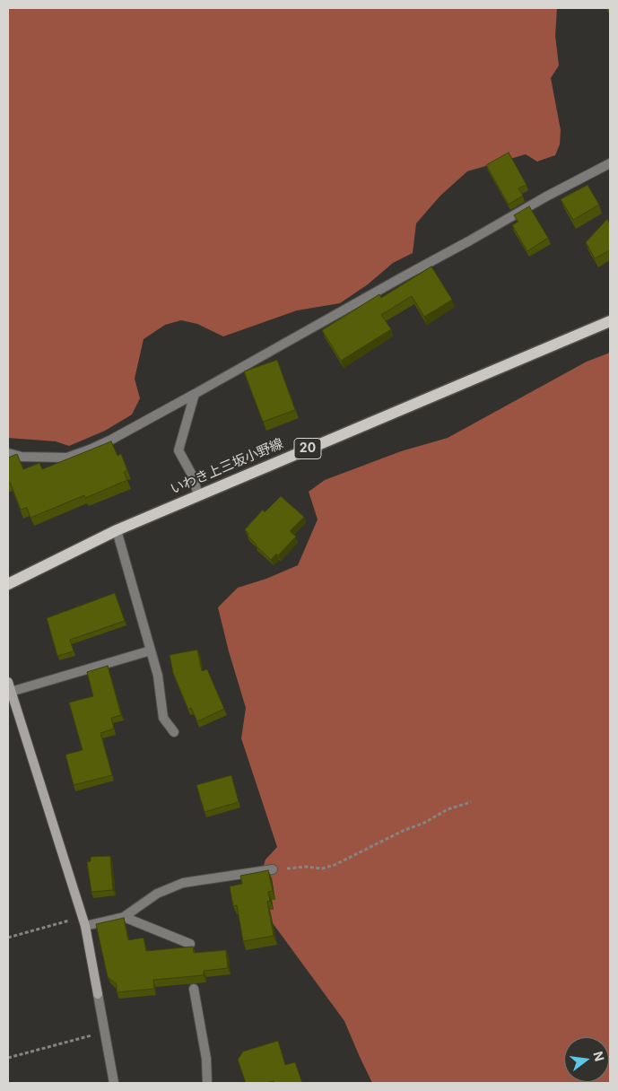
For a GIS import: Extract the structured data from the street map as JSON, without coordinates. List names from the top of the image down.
{
  "streets": {
    "main road": ["20", "いわき上三坂小野線"]
  },
  "north": "right"
}
